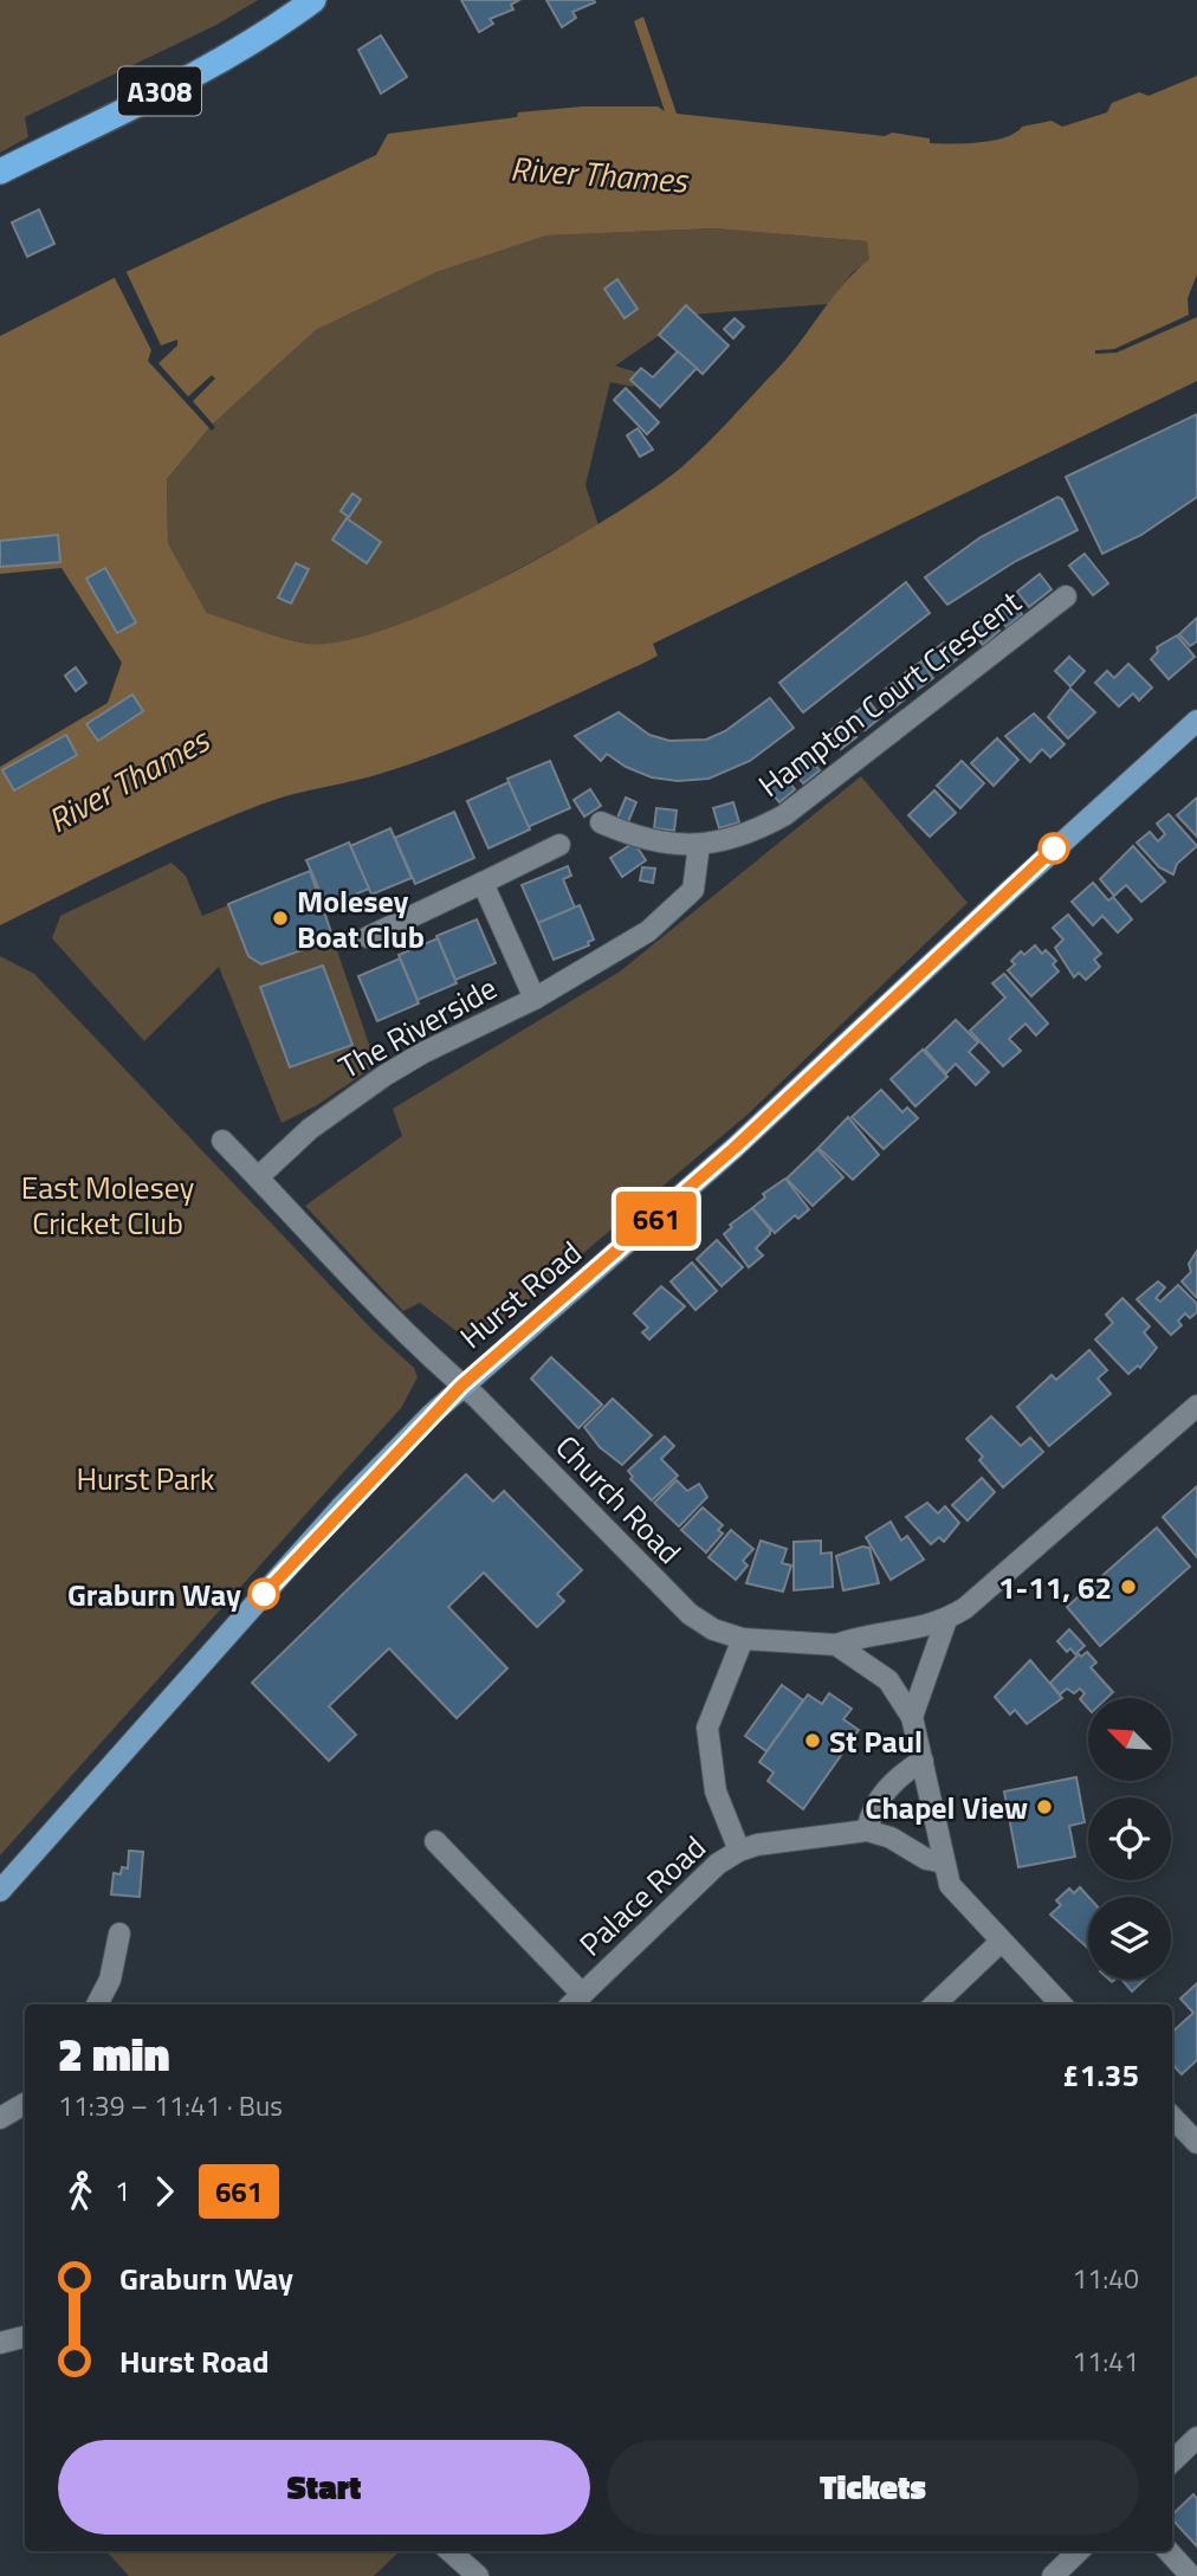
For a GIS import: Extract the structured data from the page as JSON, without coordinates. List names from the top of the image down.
{
  "streets": {
    "highway": ["A308"],
    "main road": ["Hurst Road"],
    "street": [
      "Hampton Court Crescent",
      "The Riverside",
      "Church Road",
      "Palace Road"
    ]
  },
  "crossings": [
    ["Hampton Court Crescent", "The Riverside"],
    ["Hurst Road", "Church Road"],
    ["Church Road", "Palace Road"]
  ],
  "water": ["River Thames"],
  "parks": ["East Molesey Cricket Club", "Hurst Park"],
  "places": [
    "Molesey Boat Club",
    "1-11, 62",
    "Graburn Way",
    "St Paul",
    "Chapel View"
  ],
  "lines": ["bus line 661"],
  "north": "top left",
  "page": {
    "on_map": "661",
    "heading": ["2 min", "11:39 – 11:41 · Bus", "£1.35"],
    "legs": ["1", "661"],
    "list": [
      {
        "name": "Graburn Way",
        "value": "11:40"
      },
      {
        "name": "Hurst Road",
        "value": "11:41"
      }
    ],
    "buttons": ["Start", "Tickets"]
  }
}
